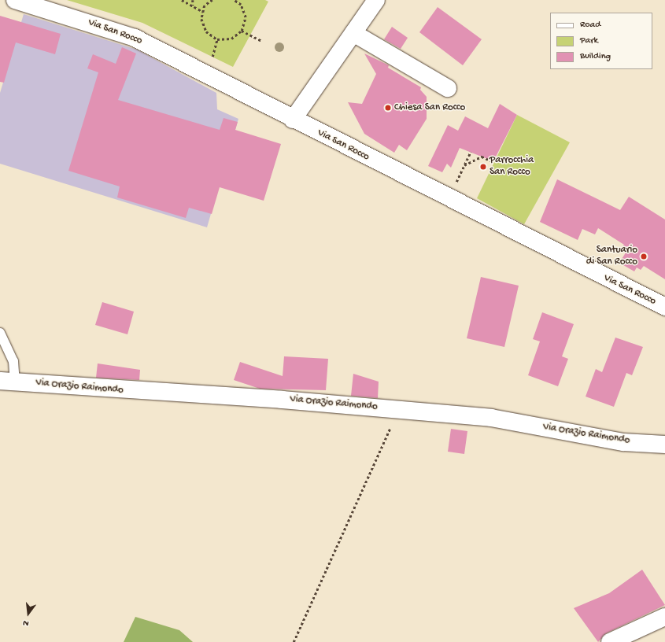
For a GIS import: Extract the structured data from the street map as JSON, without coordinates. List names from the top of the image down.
{
  "streets": {
    "street": ["Via San Rocco", "Via Orazio Raimondo"]
  },
  "places": ["Chiesa San Rocco", "Parrocchia San Rocco", "Santuario di San Rocco"],
  "legend": ["Road", "Park", "Building"],
  "north": "bottom"
}
